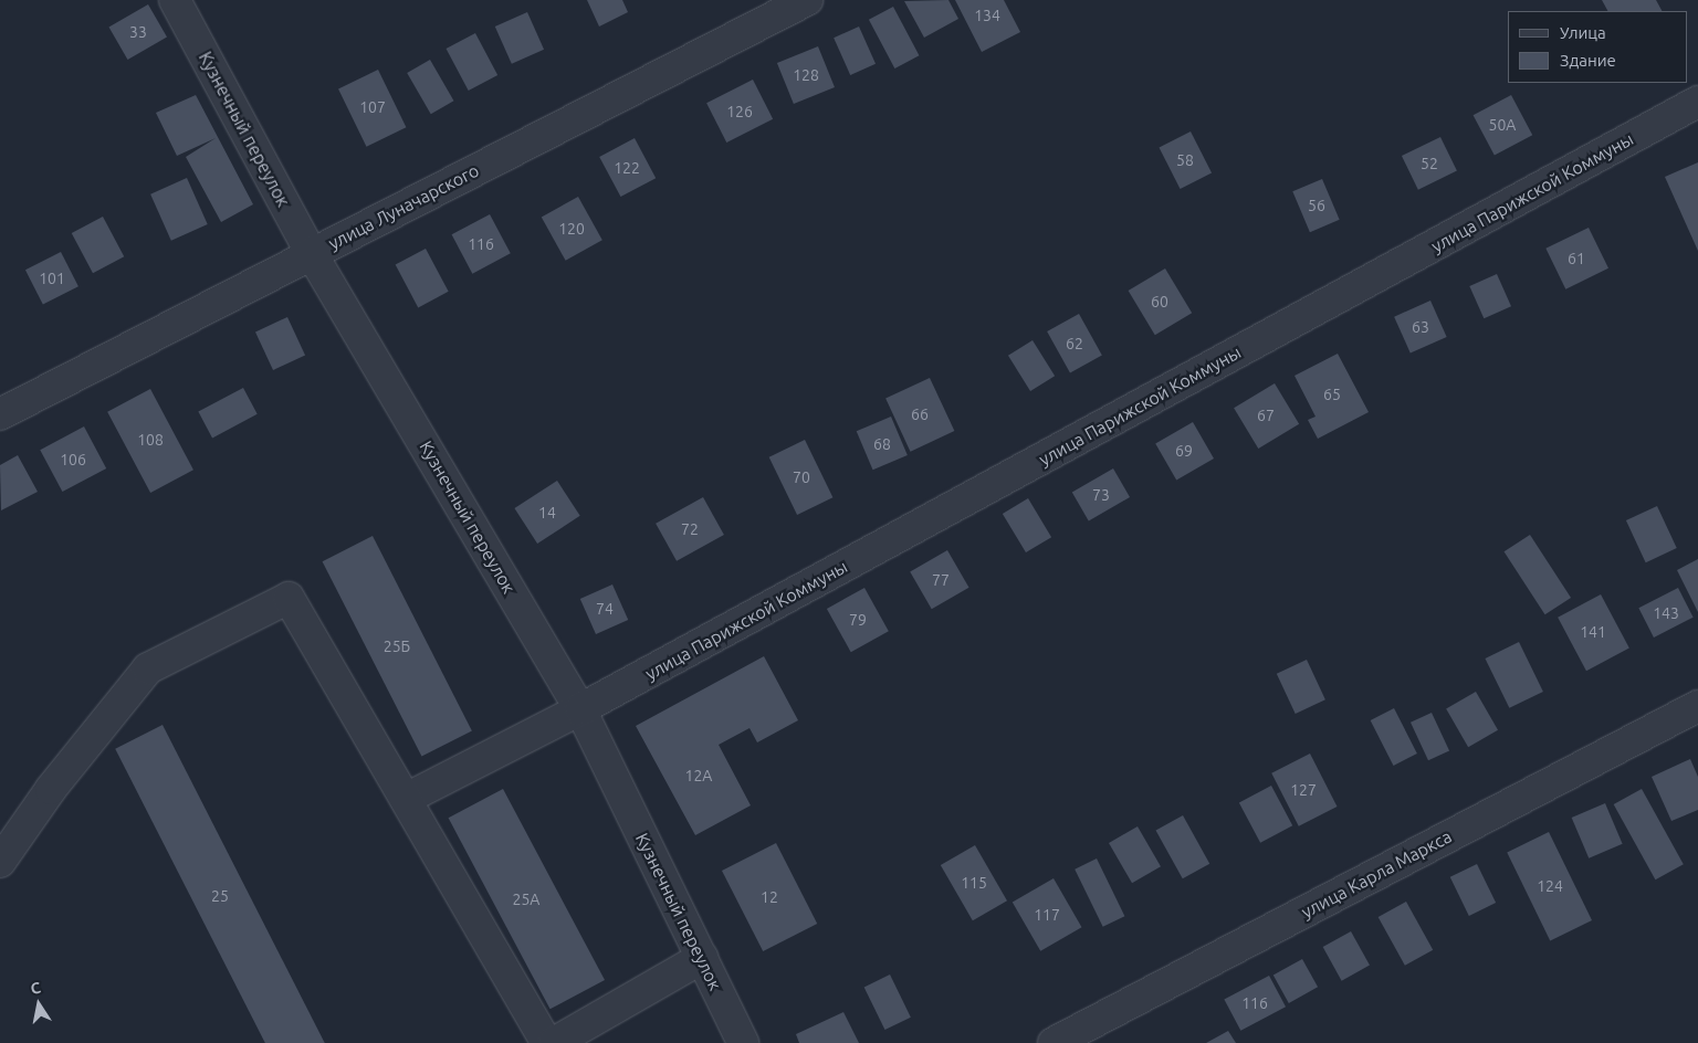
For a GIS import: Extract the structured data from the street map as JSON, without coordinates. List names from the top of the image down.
{
  "streets": {
    "street": [
      "Кузнечный переулок",
      "улица Парижской Коммуны",
      "улица Луначарского",
      "улица Карла Маркса"
    ]
  },
  "crossings": [
    ["Кузнечный переулок", "улица Парижской Коммуны"],
    ["Кузнечный переулок", "улица Луначарского"]
  ],
  "house_numbers": [
    "134",
    "33",
    "128",
    "107",
    "126",
    "50А",
    "58",
    "52",
    "122",
    "56",
    "120",
    "116",
    "61",
    "101",
    "60",
    "63",
    "62",
    "65",
    "66",
    "67",
    "108",
    "68",
    "69",
    "106",
    "70",
    "73",
    "14",
    "72",
    "77",
    "74",
    "143",
    "79",
    "141",
    "25Б",
    "12А",
    "127",
    "115",
    "124",
    "25",
    "12",
    "25А",
    "117",
    "116"
  ],
  "legend": ["Улица", "Здание"],
  "north": "top"
}
